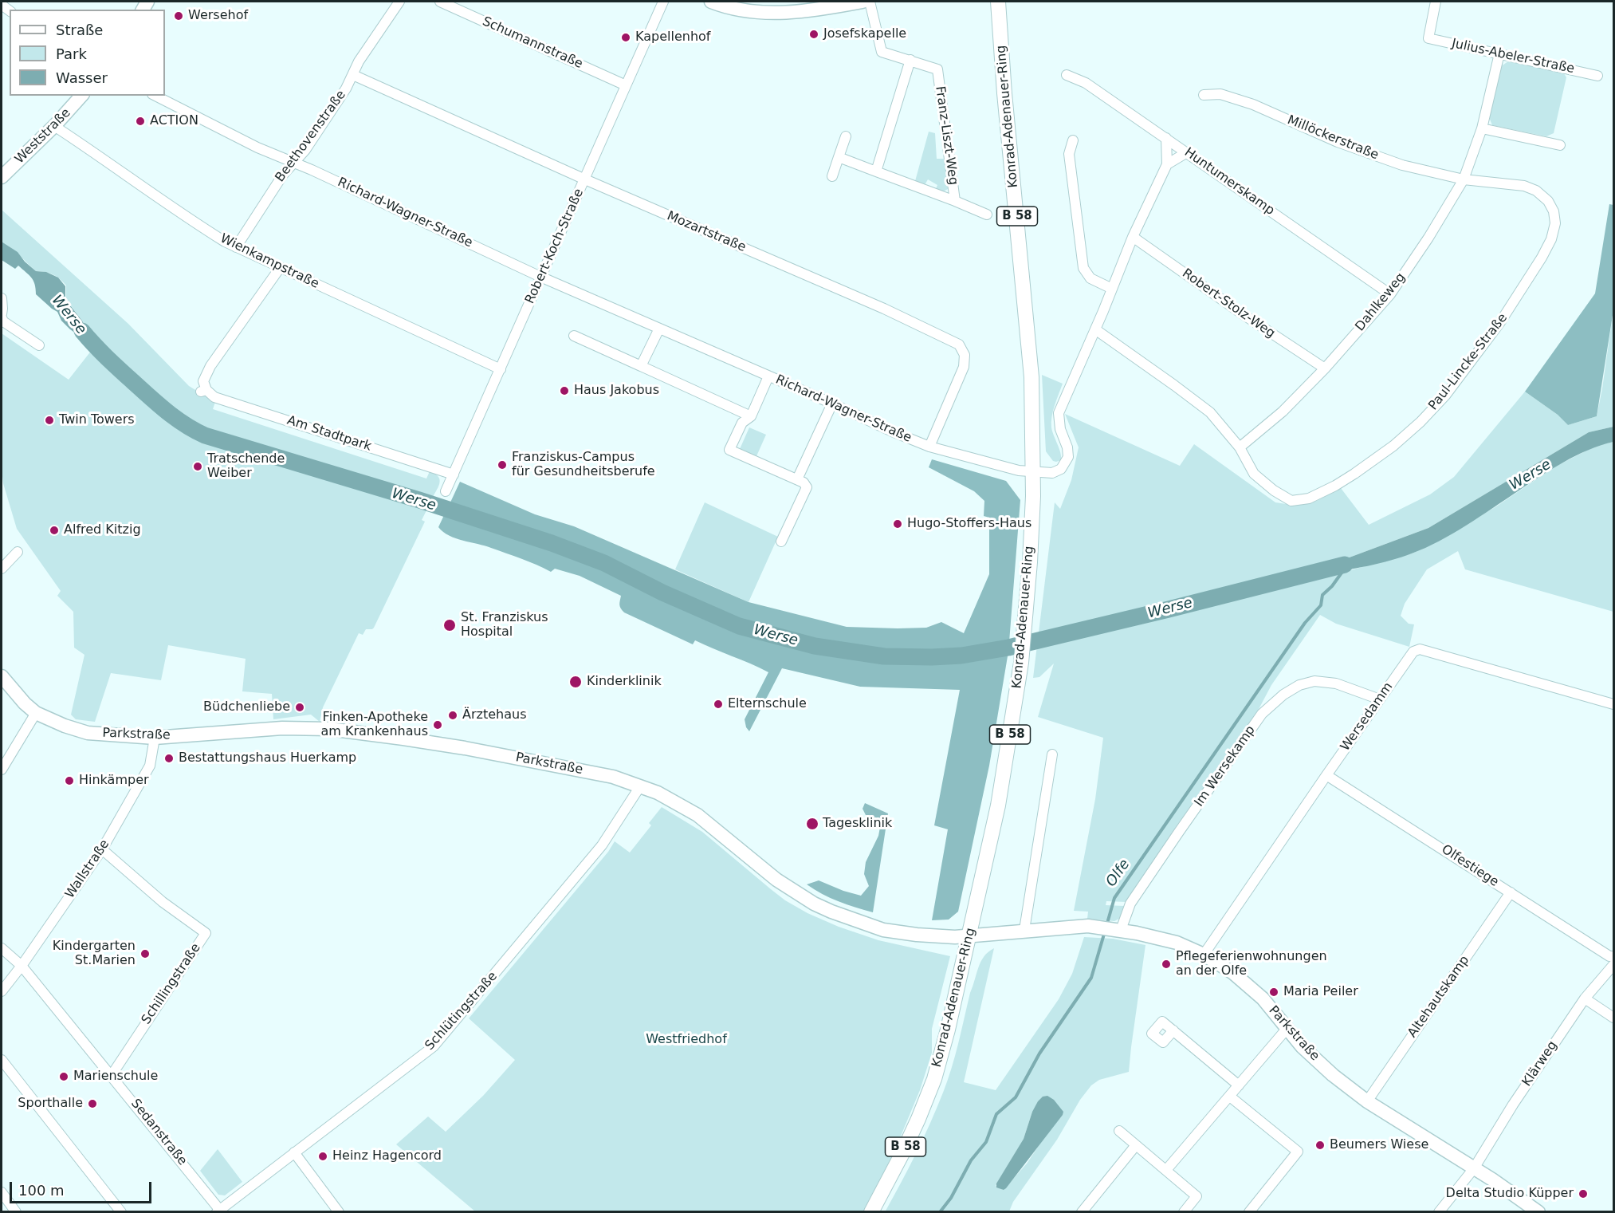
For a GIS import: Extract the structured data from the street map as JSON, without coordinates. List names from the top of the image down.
{
  "streets": {
    "main road": ["Konrad-Adenauer-Ring", "B 58"],
    "street": [
      "Schumannstraße",
      "Julius-Abeler-Straße",
      "Franz-Liszt-Weg",
      "Weststraße",
      "Beethovenstraße",
      "Millöckerstraße",
      "Huntumerskamp",
      "Richard-Wagner-Straße",
      "Mozartstraße",
      "Robert-Koch-Straße",
      "Wienkampstraße",
      "Dahlkeweg",
      "Robert-Stolz-Weg",
      "Paul-Lincke-Straße",
      "Am Stadtpark",
      "Wersedamm",
      "Parkstraße",
      "Im Wersekamp",
      "Olfestiege",
      "Wallstraße",
      "Schillingstraße",
      "Altehautskamp",
      "Schlütingstraße",
      "Klärweg",
      "Sedanstraße"
    ]
  },
  "crossings": [
    ["Schumannstraße", "Robert-Koch-Straße"],
    ["Julius-Abeler-Straße", "Dahlkeweg"],
    ["Konrad-Adenauer-Ring", "Richard-Wagner-Straße"],
    ["Konrad-Adenauer-Ring", "Parkstraße"],
    ["Weststraße", "Wienkampstraße"],
    ["Beethovenstraße", "Richard-Wagner-Straße"],
    ["Beethovenstraße", "Mozartstraße"],
    ["Beethovenstraße", "Wienkampstraße"],
    ["Millöckerstraße", "Dahlkeweg"],
    ["Millöckerstraße", "Paul-Lincke-Straße"],
    ["Huntumerskamp", "Dahlkeweg"],
    ["Richard-Wagner-Straße", "Mozartstraße"],
    ["Richard-Wagner-Straße", "Robert-Koch-Straße"],
    ["Mozartstraße", "Robert-Koch-Straße"],
    ["Robert-Koch-Straße", "Wienkampstraße"],
    ["Robert-Koch-Straße", "Am Stadtpark"],
    ["Wienkampstraße", "Am Stadtpark"],
    ["Dahlkeweg", "Robert-Stolz-Weg"],
    ["Dahlkeweg", "Paul-Lincke-Straße"],
    ["Wersedamm", "Parkstraße"],
    ["Wersedamm", "Im Wersekamp"],
    ["Wersedamm", "Olfestiege"],
    ["Parkstraße", "Im Wersekamp"],
    ["Parkstraße", "Wallstraße"],
    ["Parkstraße", "Altehautskamp"],
    ["Parkstraße", "Schlütingstraße"],
    ["Parkstraße", "Klärweg"],
    ["Olfestiege", "Altehautskamp"],
    ["Wallstraße", "Schillingstraße"],
    ["Wallstraße", "Sedanstraße"],
    ["Schillingstraße", "Sedanstraße"],
    ["Schlütingstraße", "Sedanstraße"]
  ],
  "water": ["Werse", "Olfe"],
  "parks": ["Westfriedhof"],
  "places": [
    "Wersehof",
    "Josefskapelle",
    "Kapellenhof",
    "ACTION",
    "Haus Jakobus",
    "Twin Towers",
    "Franziskus-Campus für Gesundheitsberufe",
    "Tratschende Weiber",
    "Hugo-Stoffers-Haus",
    "Alfred Kitzig",
    "St. Franziskus Hospital",
    "Kinderklinik",
    "Elternschule",
    "Büdchenliebe",
    "Ärztehaus",
    "Finken-Apotheke am Krankenhaus",
    "Bestattungshaus Huerkamp",
    "Hinkämper",
    "Tagesklinik",
    "Kindergarten St.Marien",
    "Pflegeferienwohnungen an der Olfe",
    "Maria Peiler",
    "Marienschule",
    "Sporthalle",
    "Beumers Wiese",
    "Heinz Hagencord",
    "Delta Studio Küpper"
  ],
  "legend": ["Straße", "Park", "Wasser"],
  "scale_bar": "100 m"
}
